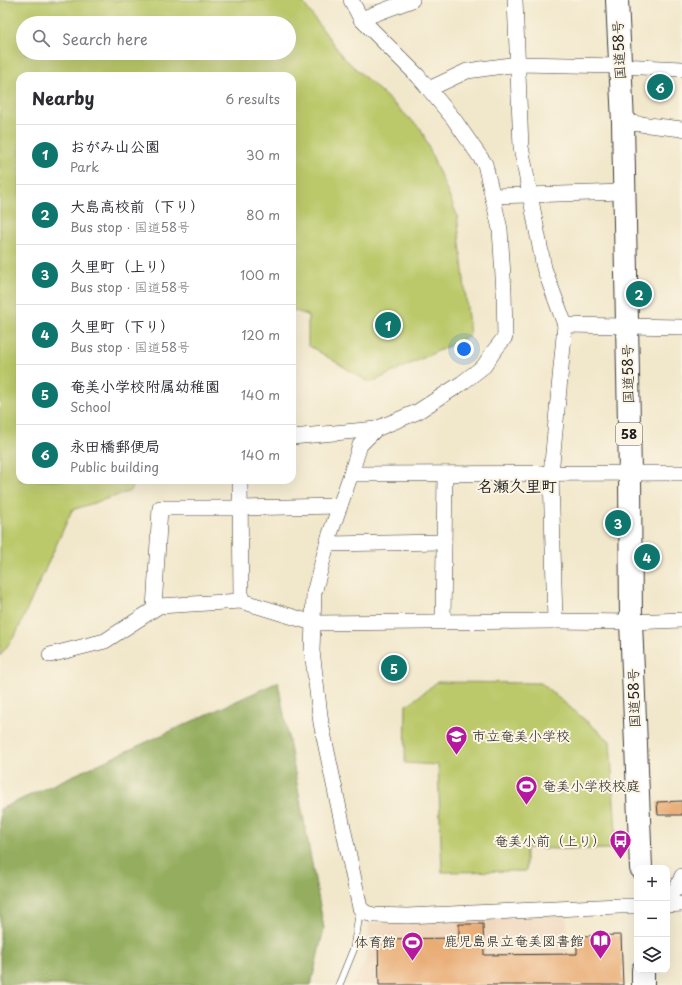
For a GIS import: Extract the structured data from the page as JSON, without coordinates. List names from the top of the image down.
{
  "streets": {
    "highway": ["国道58号", "58"]
  },
  "districts": ["名瀬久里町"],
  "places": {
    "school or university": ["市立奄美小学校"],
    "sports": ["奄美小学校校庭", "体育館"],
    "bus stop": ["奄美小前（上り）"],
    "library": ["鹿児島県立奄美図書館"]
  },
  "page": {
    "search": "Search here",
    "pins": [
      "6",
      "2",
      "1",
      "3",
      "4",
      "5"
    ],
    "heading": ["Nearby", "6 results"],
    "list": [
      {
        "mark": "1",
        "name": "おがみ山公園",
        "note": "Park",
        "value": "30 m"
      },
      {
        "mark": "2",
        "name": "大島高校前（下り）",
        "note": "Bus stop · 国道58号",
        "value": "80 m"
      },
      {
        "mark": "3",
        "name": "久里町（上り）",
        "note": "Bus stop · 国道58号",
        "value": "100 m"
      },
      {
        "mark": "4",
        "name": "久里町（下り）",
        "note": "Bus stop · 国道58号",
        "value": "120 m"
      },
      {
        "mark": "5",
        "name": "奄美小学校附属幼稚園",
        "note": "School",
        "value": "140 m"
      },
      {
        "mark": "6",
        "name": "永田橋郵便局",
        "note": "Public building",
        "value": "140 m"
      }
    ],
    "map_buttons": ["+", "−"]
  }
}
